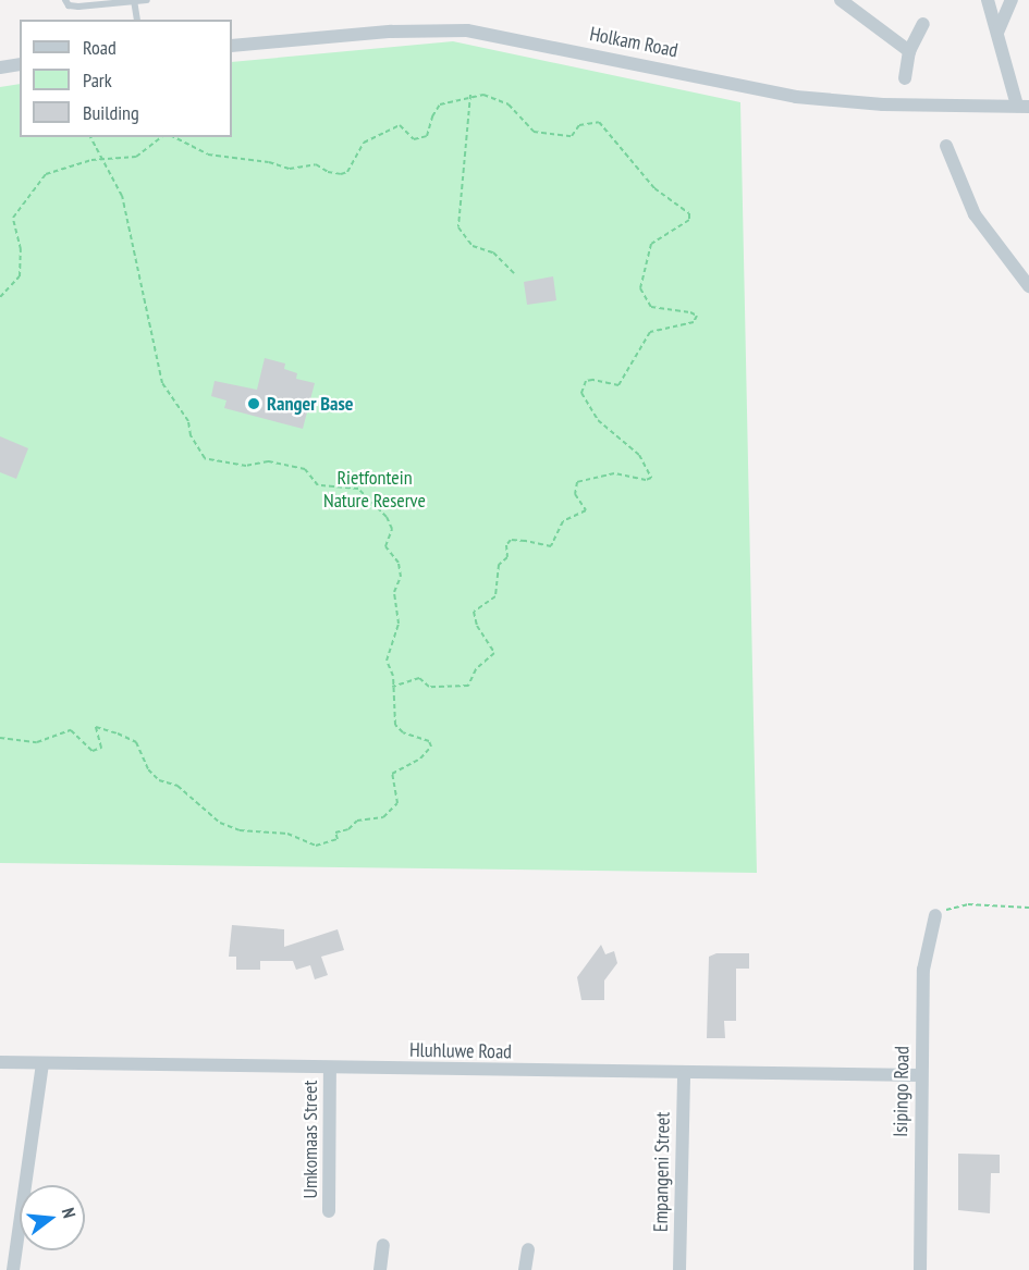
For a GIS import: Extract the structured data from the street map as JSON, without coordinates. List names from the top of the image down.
{
  "streets": {
    "street": [
      "Holkam Road",
      "Hluhluwe Road",
      "Isipingo Road",
      "Umkomaas Street",
      "Empangeni Street"
    ]
  },
  "crossings": [
    ["Hluhluwe Road", "Isipingo Road"],
    ["Hluhluwe Road", "Umkomaas Street"],
    ["Hluhluwe Road", "Empangeni Street"]
  ],
  "parks": ["Rietfontein Nature Reserve"],
  "places": ["Ranger Base"],
  "legend": ["Road", "Park", "Building"],
  "north": "right"
}
